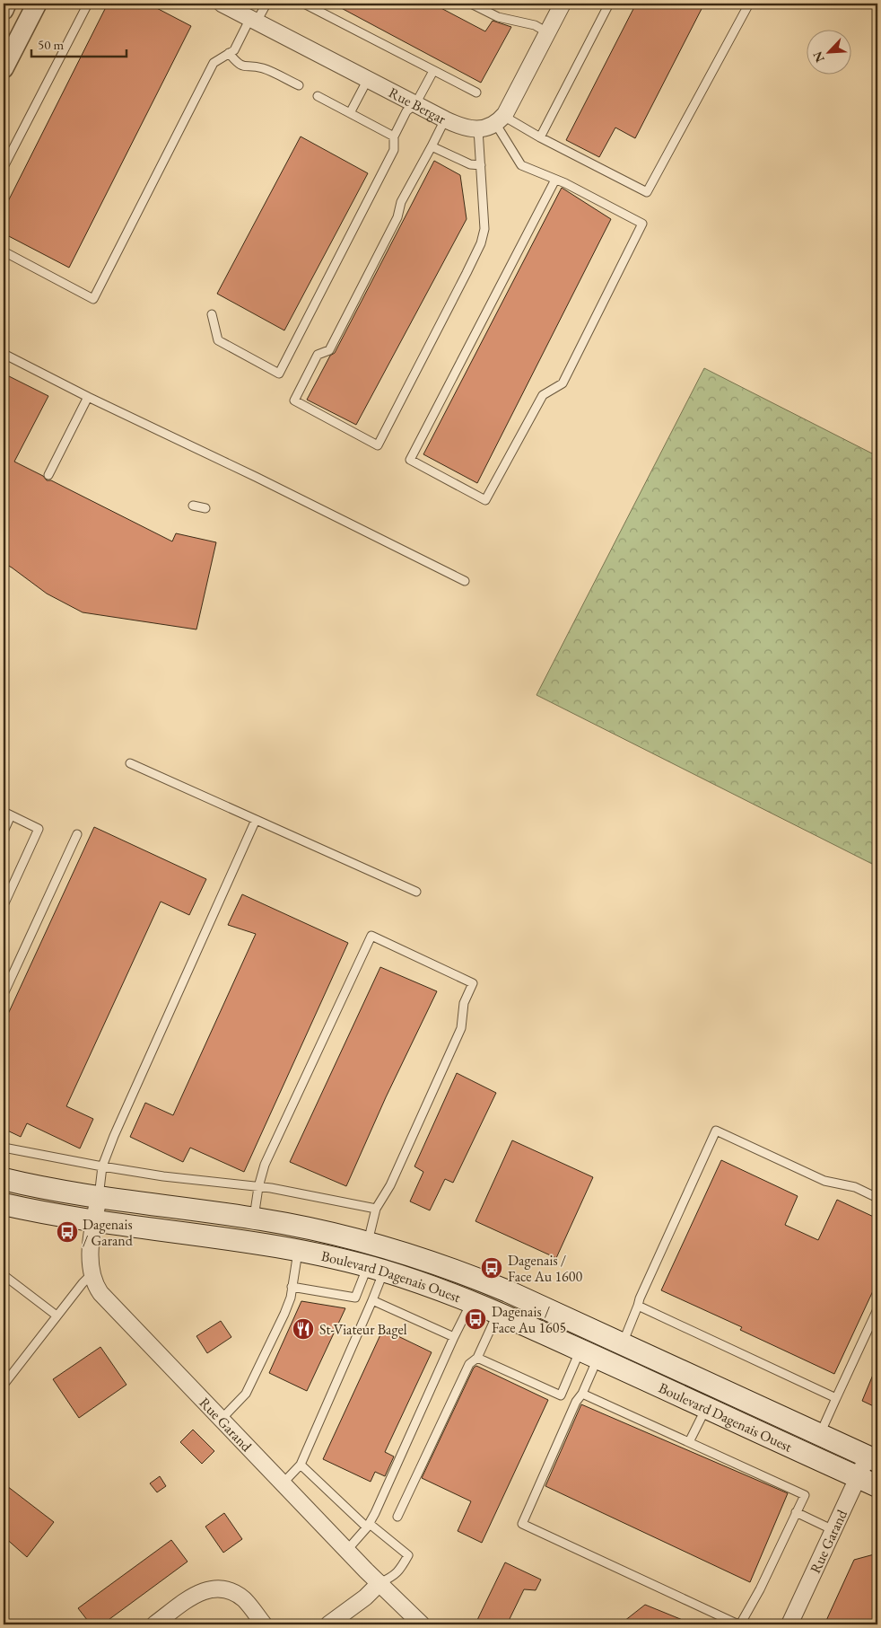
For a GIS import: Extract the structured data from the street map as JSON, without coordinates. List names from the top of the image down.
{
  "streets": {
    "main road": ["Boulevard Dagenais Ouest"],
    "street": ["Rue Bergar", "Rue Garand"]
  },
  "crossings": [
    ["Boulevard Dagenais Ouest", "Rue Garand"]
  ],
  "places": {
    "bus stop": ["Dagenais / Garand", "Dagenais / Face Au 1600", "Dagenais / Face Au 1605"],
    "restaurant": ["St-Viateur Bagel"]
  },
  "scale_bar": "50 m",
  "north": "bottom left"
}
